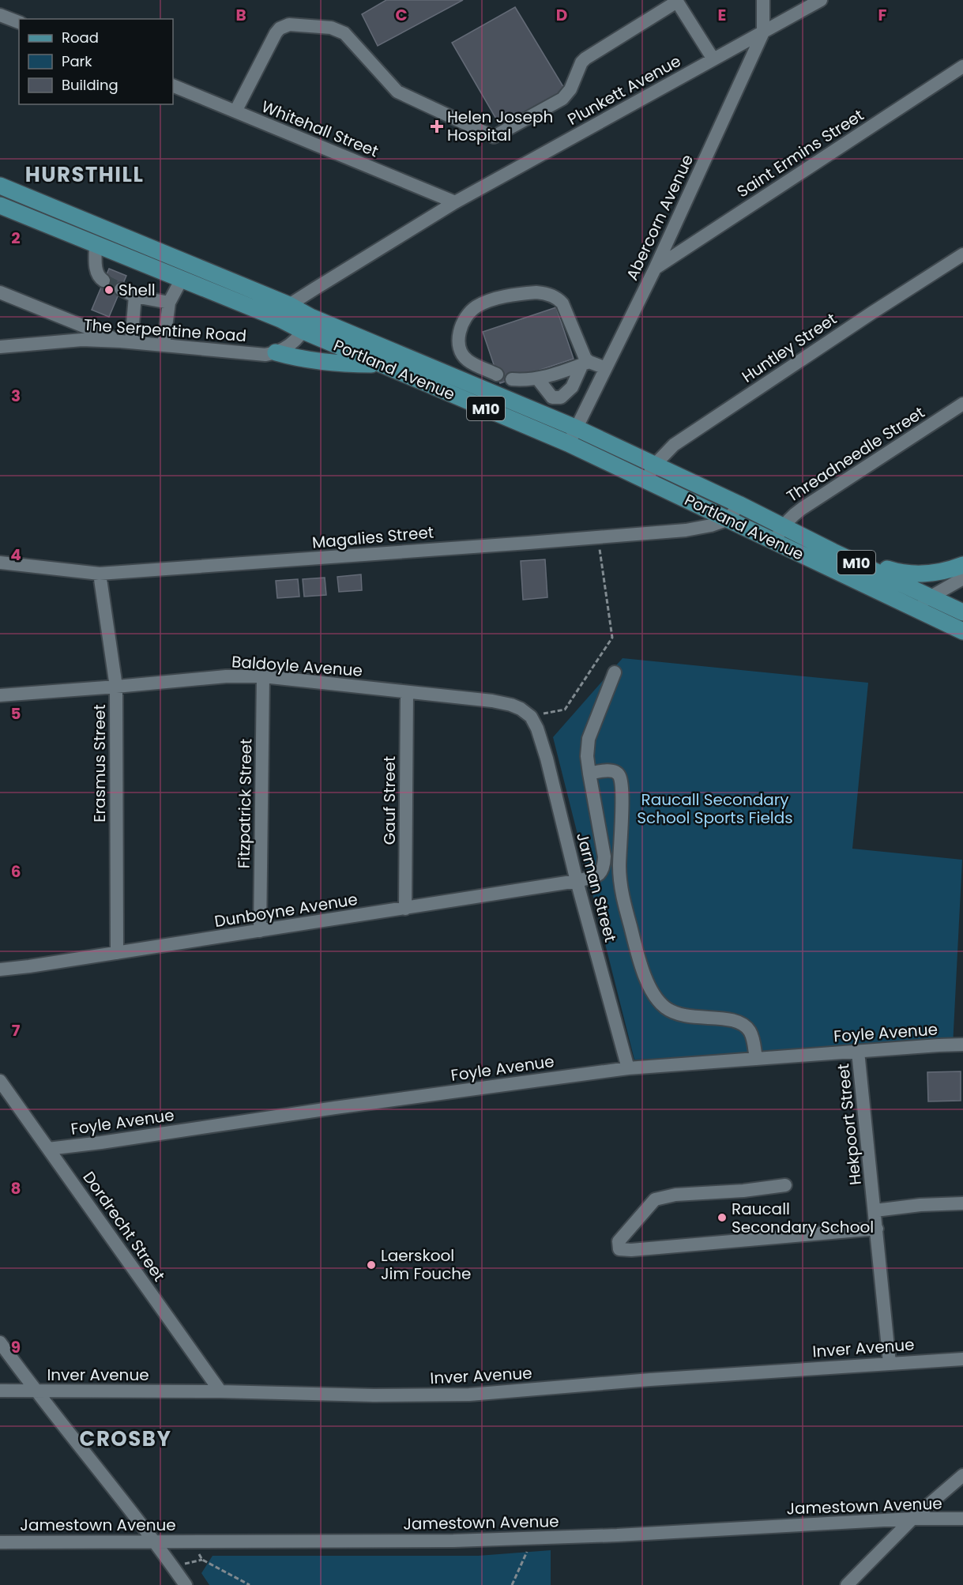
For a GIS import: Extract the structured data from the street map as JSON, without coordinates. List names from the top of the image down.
{
  "streets": {
    "main road": ["Portland Avenue", "M10"],
    "street": [
      "Plunkett Avenue",
      "Whitehall Street",
      "Saint Ermins Street",
      "Abercorn Avenue",
      "The Serpentine Road",
      "Huntley Street",
      "Threadneedle Street",
      "Magalies Street",
      "Baldoyle Avenue",
      "Erasmus Street",
      "Gauf Street",
      "Fitzpatrick Street",
      "Jarman Street",
      "Dunboyne Avenue",
      "Foyle Avenue",
      "Hekpoort Street",
      "Dordrecht Street",
      "Inver Avenue",
      "Jamestown Avenue"
    ]
  },
  "crossings": [
    ["Plunkett Avenue", "Whitehall Street"],
    ["Plunkett Avenue", "Abercorn Avenue"],
    ["Plunkett Avenue", "Portland Avenue"],
    ["Saint Ermins Street", "Abercorn Avenue"],
    ["Abercorn Avenue", "Portland Avenue"],
    ["Huntley Street", "Portland Avenue"],
    ["Portland Avenue", "Threadneedle Street"],
    ["Portland Avenue", "Magalies Street"],
    ["Magalies Street", "Erasmus Street"],
    ["Baldoyle Avenue", "Erasmus Street"],
    ["Baldoyle Avenue", "Gauf Street"],
    ["Baldoyle Avenue", "Fitzpatrick Street"],
    ["Baldoyle Avenue", "Jarman Street"],
    ["Erasmus Street", "Dunboyne Avenue"],
    ["Gauf Street", "Dunboyne Avenue"],
    ["Fitzpatrick Street", "Dunboyne Avenue"],
    ["Jarman Street", "Dunboyne Avenue"],
    ["Jarman Street", "Foyle Avenue"],
    ["Foyle Avenue", "Hekpoort Street"],
    ["Foyle Avenue", "Dordrecht Street"],
    ["Hekpoort Street", "Inver Avenue"],
    ["Dordrecht Street", "Inver Avenue"]
  ],
  "districts": ["HURSTHILL", "CROSBY"],
  "parks": ["Raucall Secondary School Sports Fields"],
  "places": {
    "health": ["Helen Joseph Hospital"],
    "other": ["Shell", "Raucall Secondary School", "Laerskool Jim Fouche"]
  },
  "legend": ["Road", "Park", "Building"],
  "grid": {
    "columns": [
      "B",
      "C",
      "D",
      "E",
      "F"
    ],
    "rows": [
      "2",
      "3",
      "4",
      "5",
      "6",
      "7",
      "8",
      "9"
    ]
  }
}
